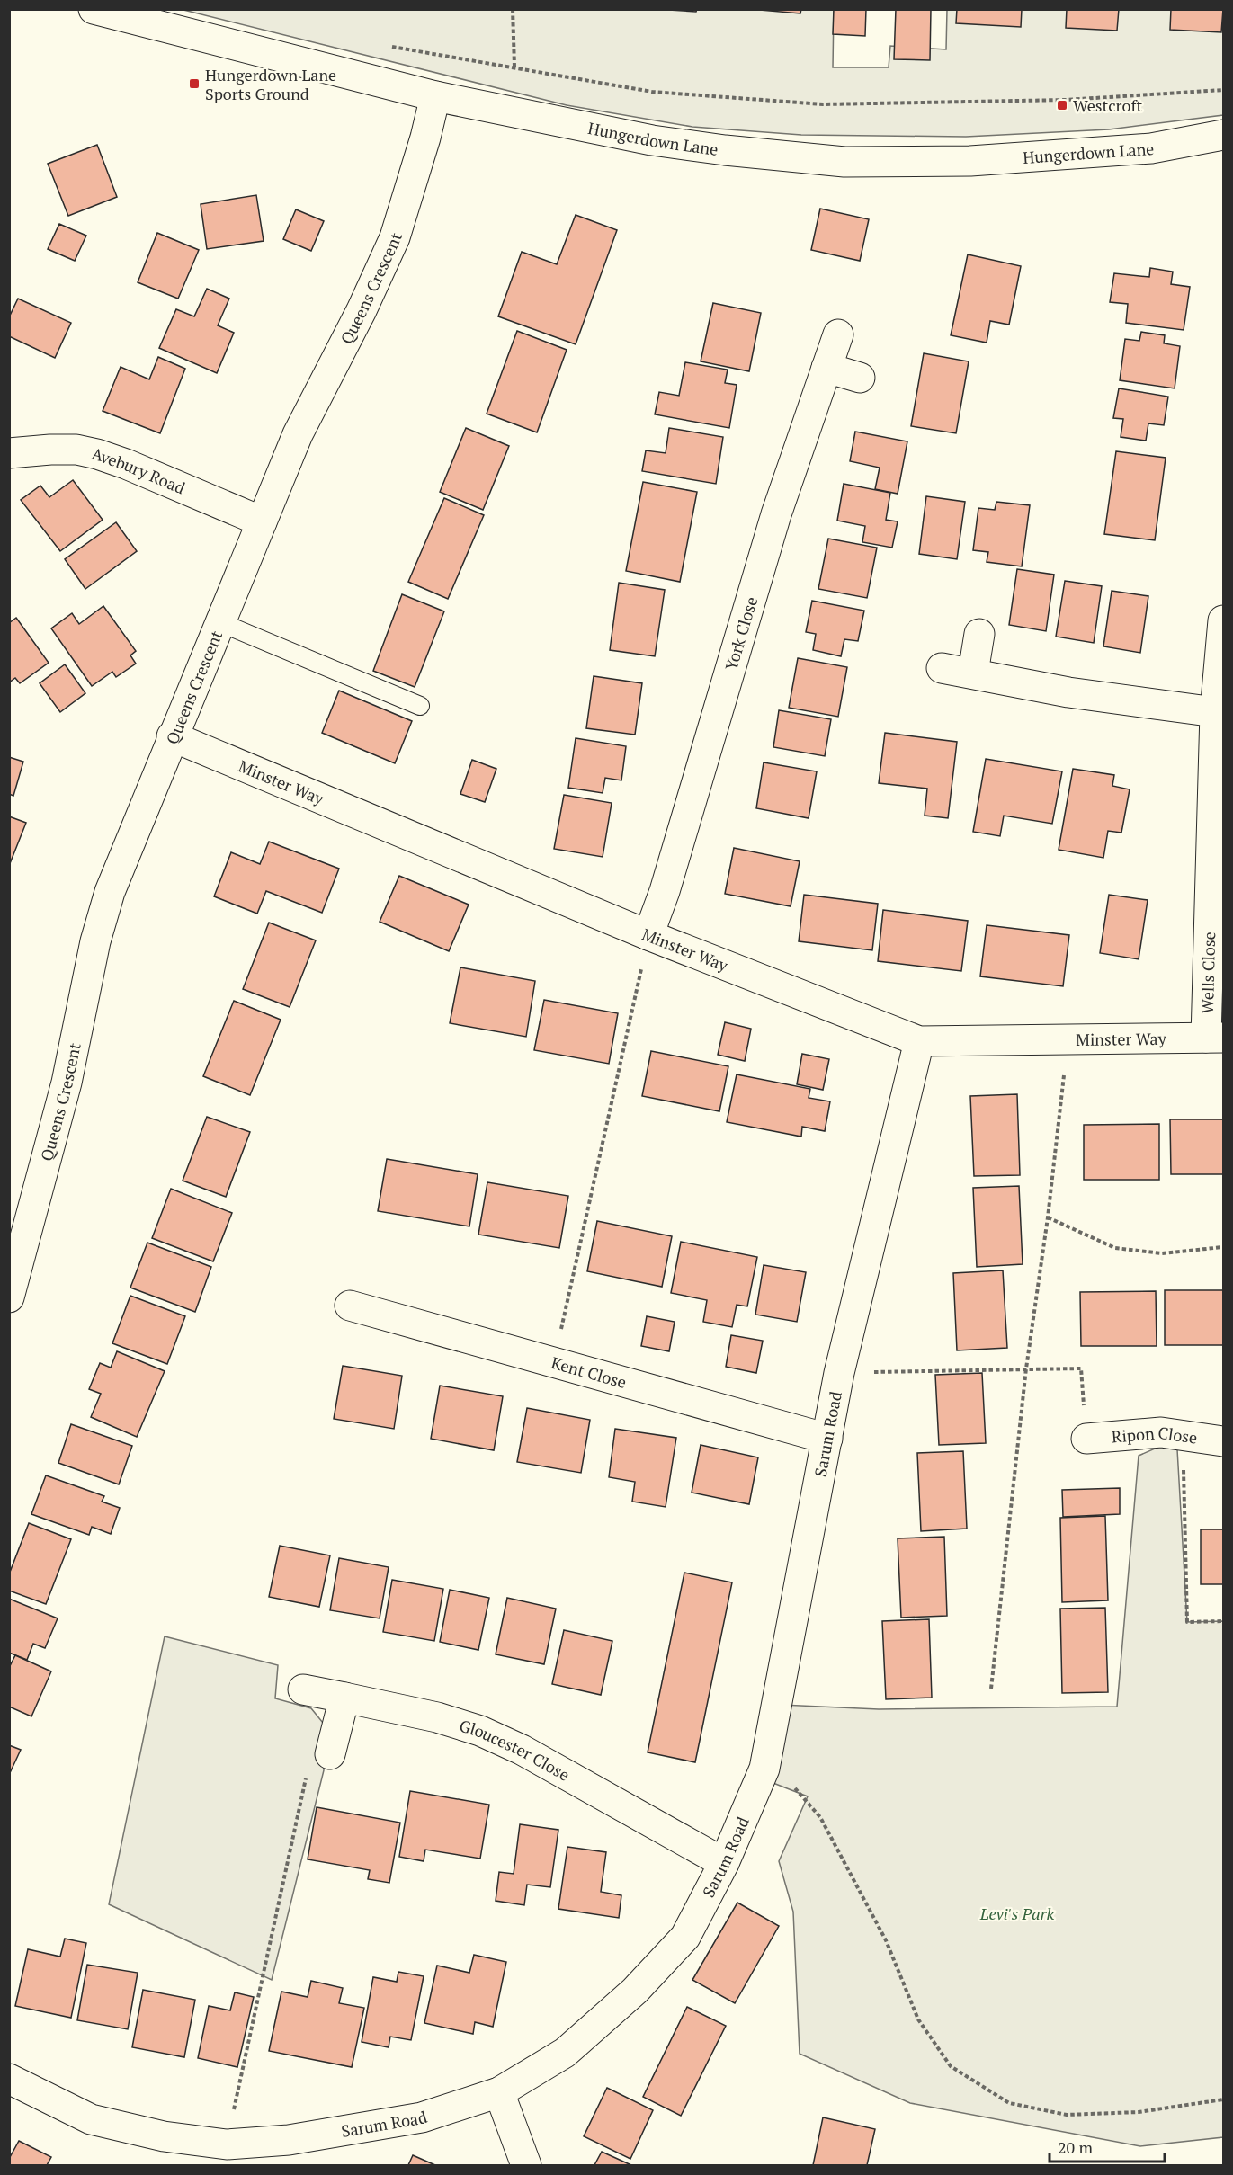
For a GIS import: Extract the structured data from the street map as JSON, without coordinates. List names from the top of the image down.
{
  "streets": {
    "street": [
      "Hungerdown Lane",
      "Queens Crescent",
      "Avebury Road",
      "York Close",
      "Minster Way",
      "Wells Close",
      "Kent Close",
      "Sarum Road",
      "Ripon Close",
      "Gloucester Close"
    ]
  },
  "crossings": [
    ["Hungerdown Lane", "Queens Crescent"],
    ["Queens Crescent", "Avebury Road"],
    ["Queens Crescent", "Minster Way"],
    ["York Close", "Minster Way"],
    ["Minster Way", "Wells Close"],
    ["Minster Way", "Sarum Road"],
    ["Kent Close", "Sarum Road"],
    ["Sarum Road", "Gloucester Close"]
  ],
  "parks": ["Levi's Park"],
  "places": {
    "transit": ["Hungerdown Lane Sports Ground", "Westcroft"]
  },
  "scale_bar": "20 m"
}
